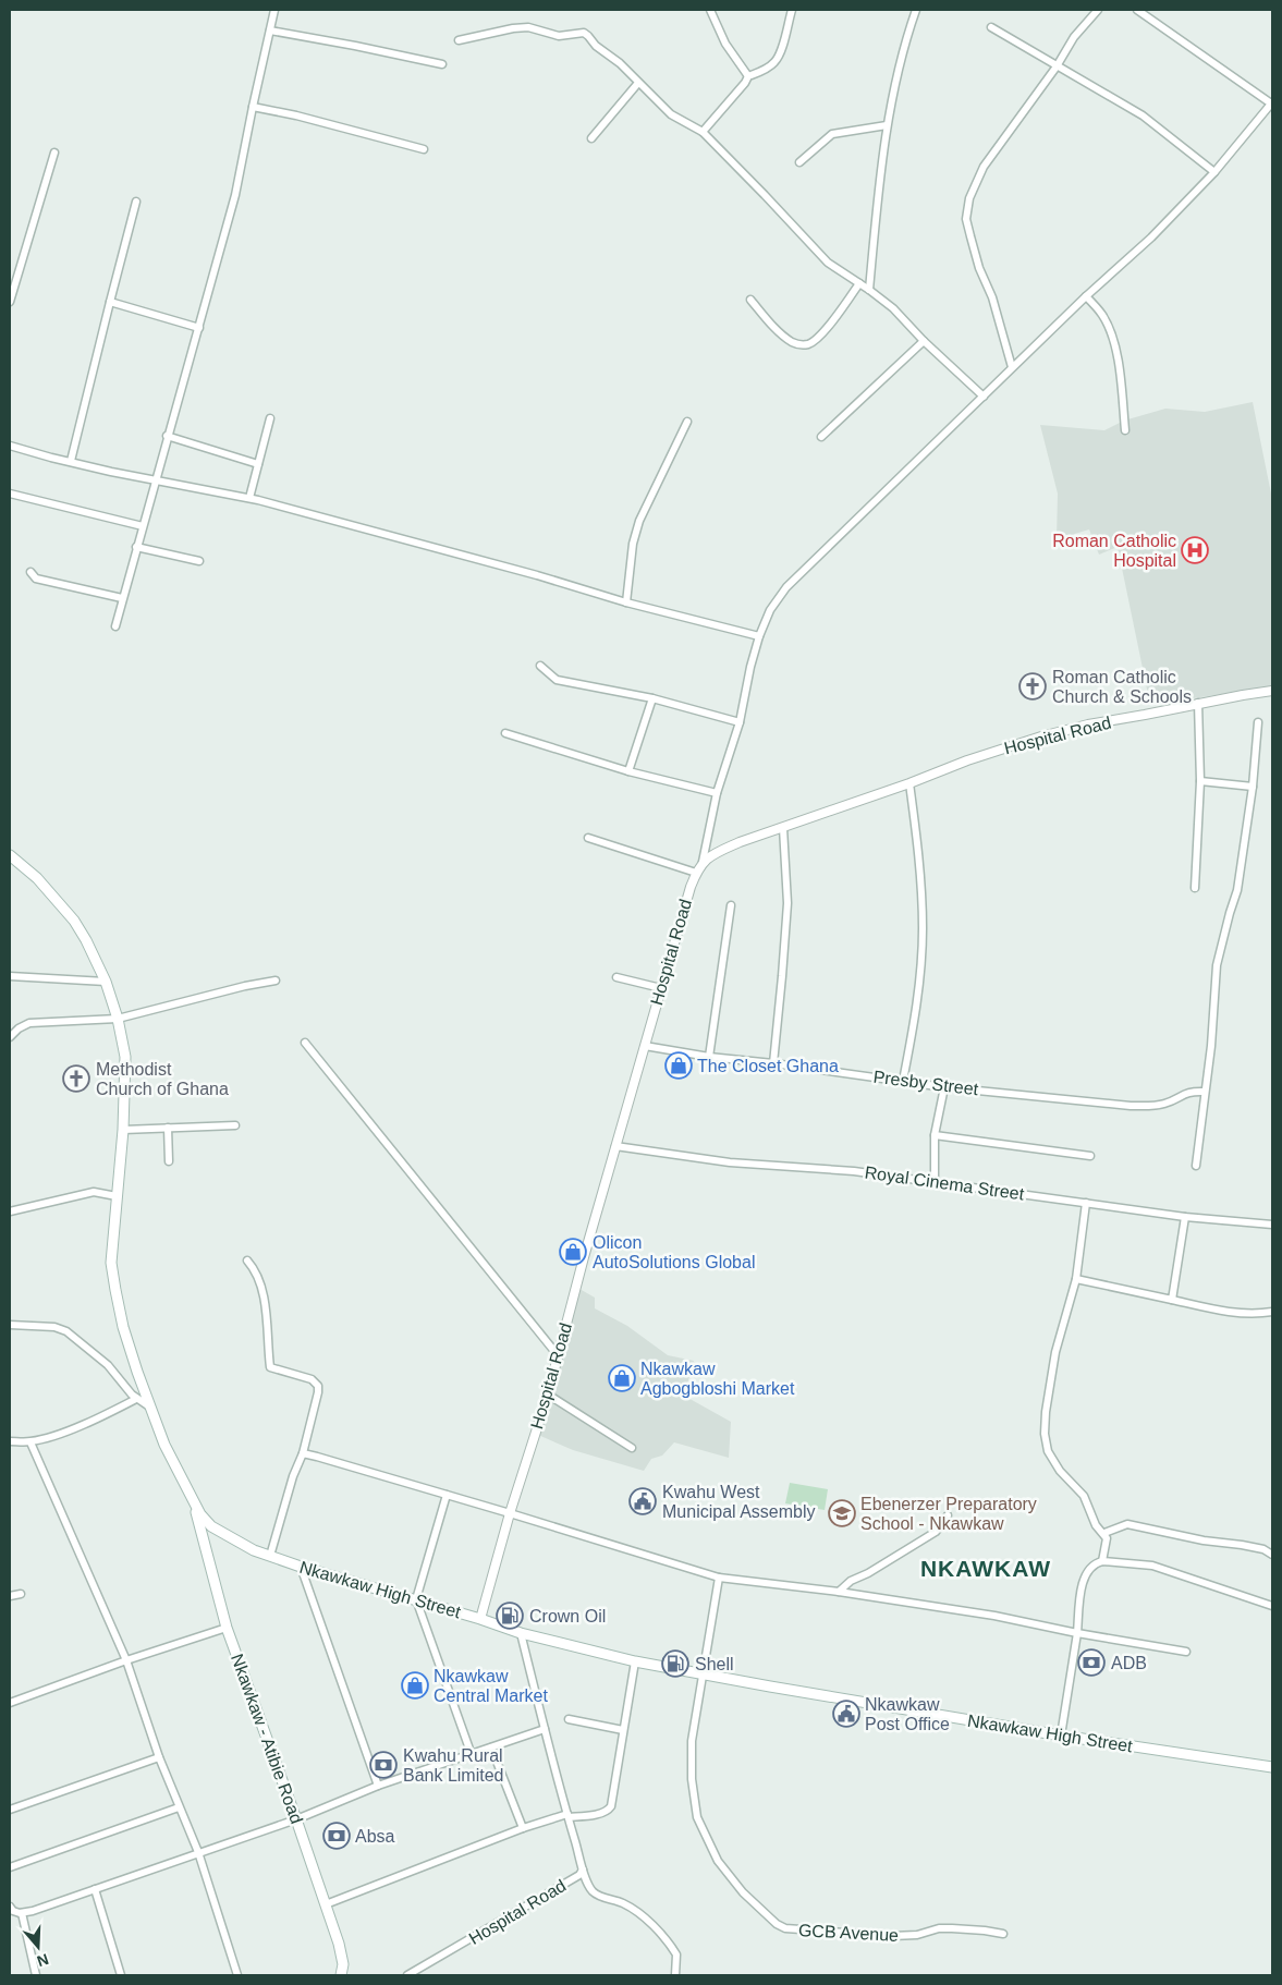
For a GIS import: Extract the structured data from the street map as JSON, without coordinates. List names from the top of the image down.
{
  "streets": {
    "main road": ["Nkawkaw High Street", "Nkawkaw - Atibie Road"],
    "street": [
      "Hospital Road",
      "Presby Street",
      "Royal Cinema Street",
      "GCB Avenue"
    ]
  },
  "crossings": [
    ["Hospital Road", "Presby Street"],
    ["Hospital Road", "Royal Cinema Street"],
    ["Hospital Road", "Nkawkaw High Street"],
    ["Nkawkaw High Street", "Nkawkaw - Atibie Road"],
    ["Nkawkaw High Street", "GCB Avenue"]
  ],
  "districts": ["NKAWKAW"],
  "places": {
    "hospital": ["Roman Catholic Hospital"],
    "church": ["Roman Catholic Church & Schools", "Methodist Church of Ghana"],
    "shop": [
      "The Closet Ghana",
      "Olicon AutoSolutions Global",
      "Nkawkaw Agbogbloshi Market",
      "Nkawkaw Central Market"
    ],
    "public building": ["Kwahu West Municipal Assembly", "Nkawkaw Post Office"],
    "school or university": ["Ebenerzer Preparatory School - Nkawkaw"],
    "fuel station": ["Crown Oil", "Shell"],
    "bank": ["ADB", "Kwahu Rural Bank Limited", "Absa"]
  },
  "north": "bottom"
}
